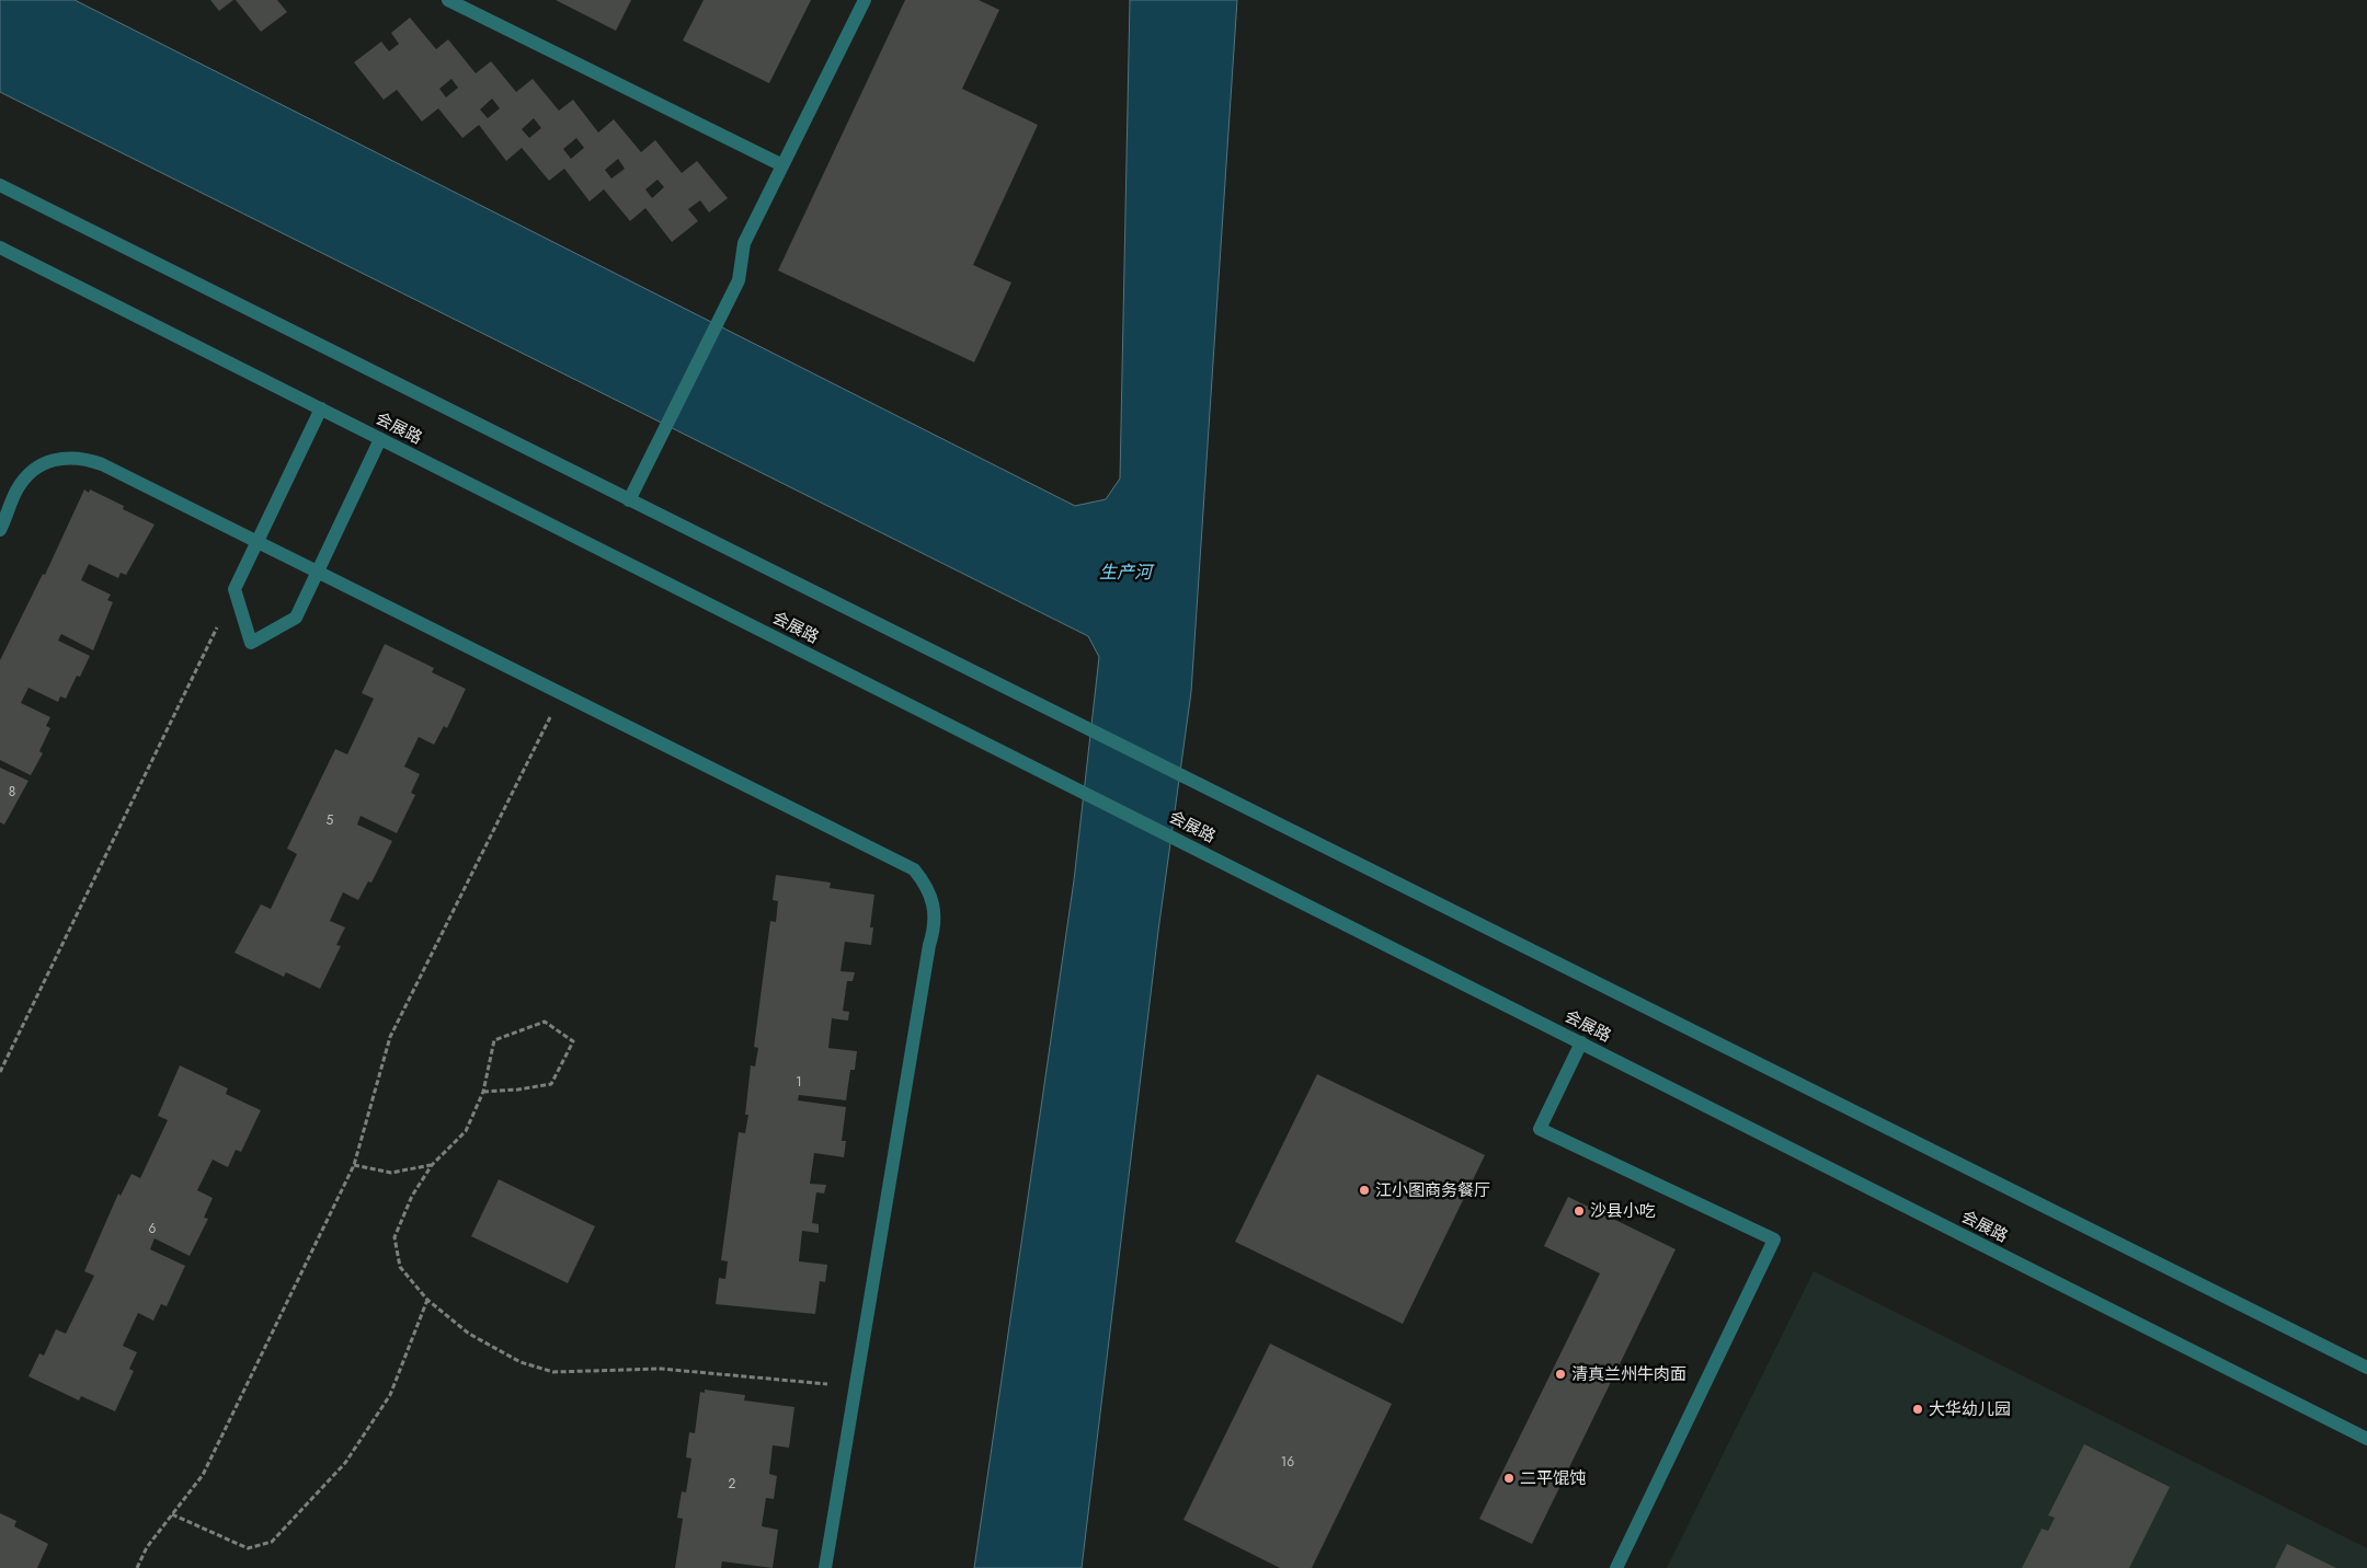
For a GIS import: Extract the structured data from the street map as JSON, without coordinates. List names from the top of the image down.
{
  "streets": {
    "street": ["会展路"]
  },
  "water": ["生产河"],
  "places": [
    "江小图商务餐厅",
    "沙县小吃",
    "清真兰州牛肉面",
    "大华幼儿园",
    "二平馄饨"
  ],
  "house_numbers": [
    "8",
    "5",
    "1",
    "6",
    "16",
    "2"
  ]
}
